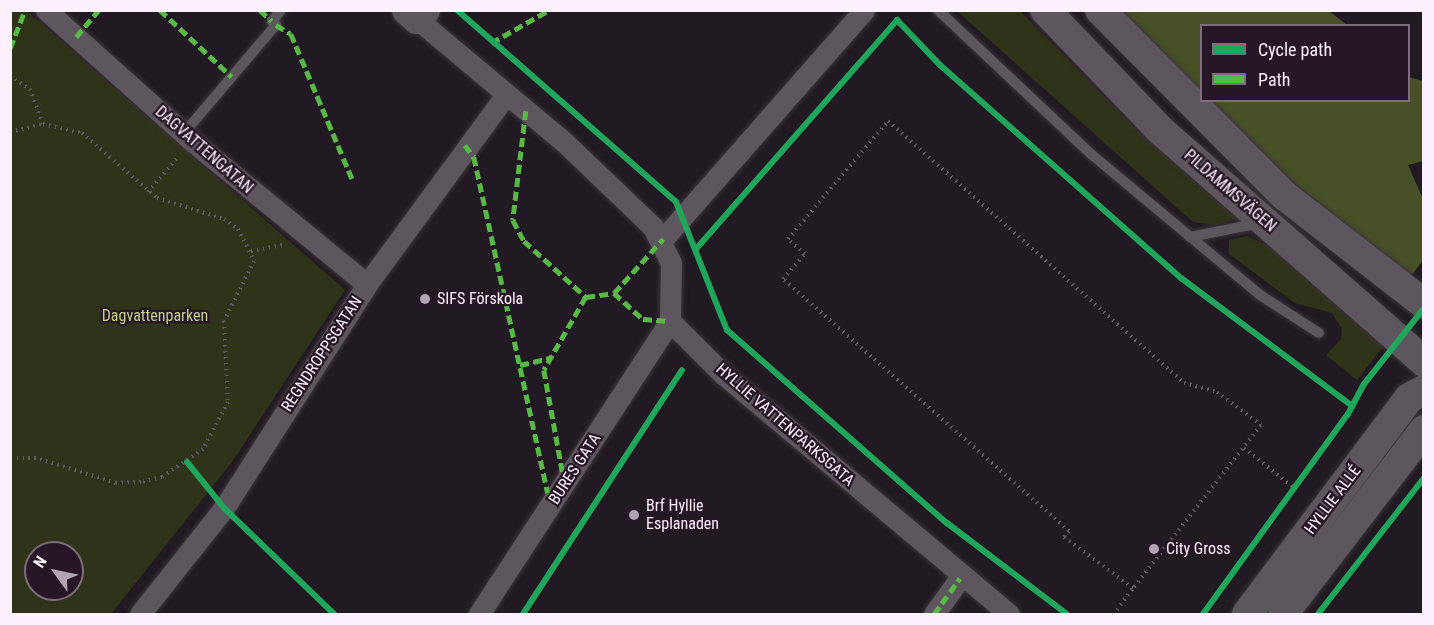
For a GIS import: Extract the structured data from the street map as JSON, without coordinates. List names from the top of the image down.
{
  "streets": {
    "main road": ["PILDAMMSVÄGEN", "HYLLIE ALLÉ"],
    "street": [
      "DAGVATTENGATAN",
      "REGNDROPPSGATAN",
      "HYLLIE VATTENPARKSGATA",
      "BURES GATA"
    ]
  },
  "crossings": [
    ["DAGVATTENGATAN", "REGNDROPPSGATAN"],
    ["HYLLIE VATTENPARKSGATA", "BURES GATA"]
  ],
  "parks": ["Dagvattenparken"],
  "places": ["SIFS Förskola", "Brf Hyllie Esplanaden", "City Gross"],
  "legend": ["Cycle path", "Path"],
  "north": "top left"
}
